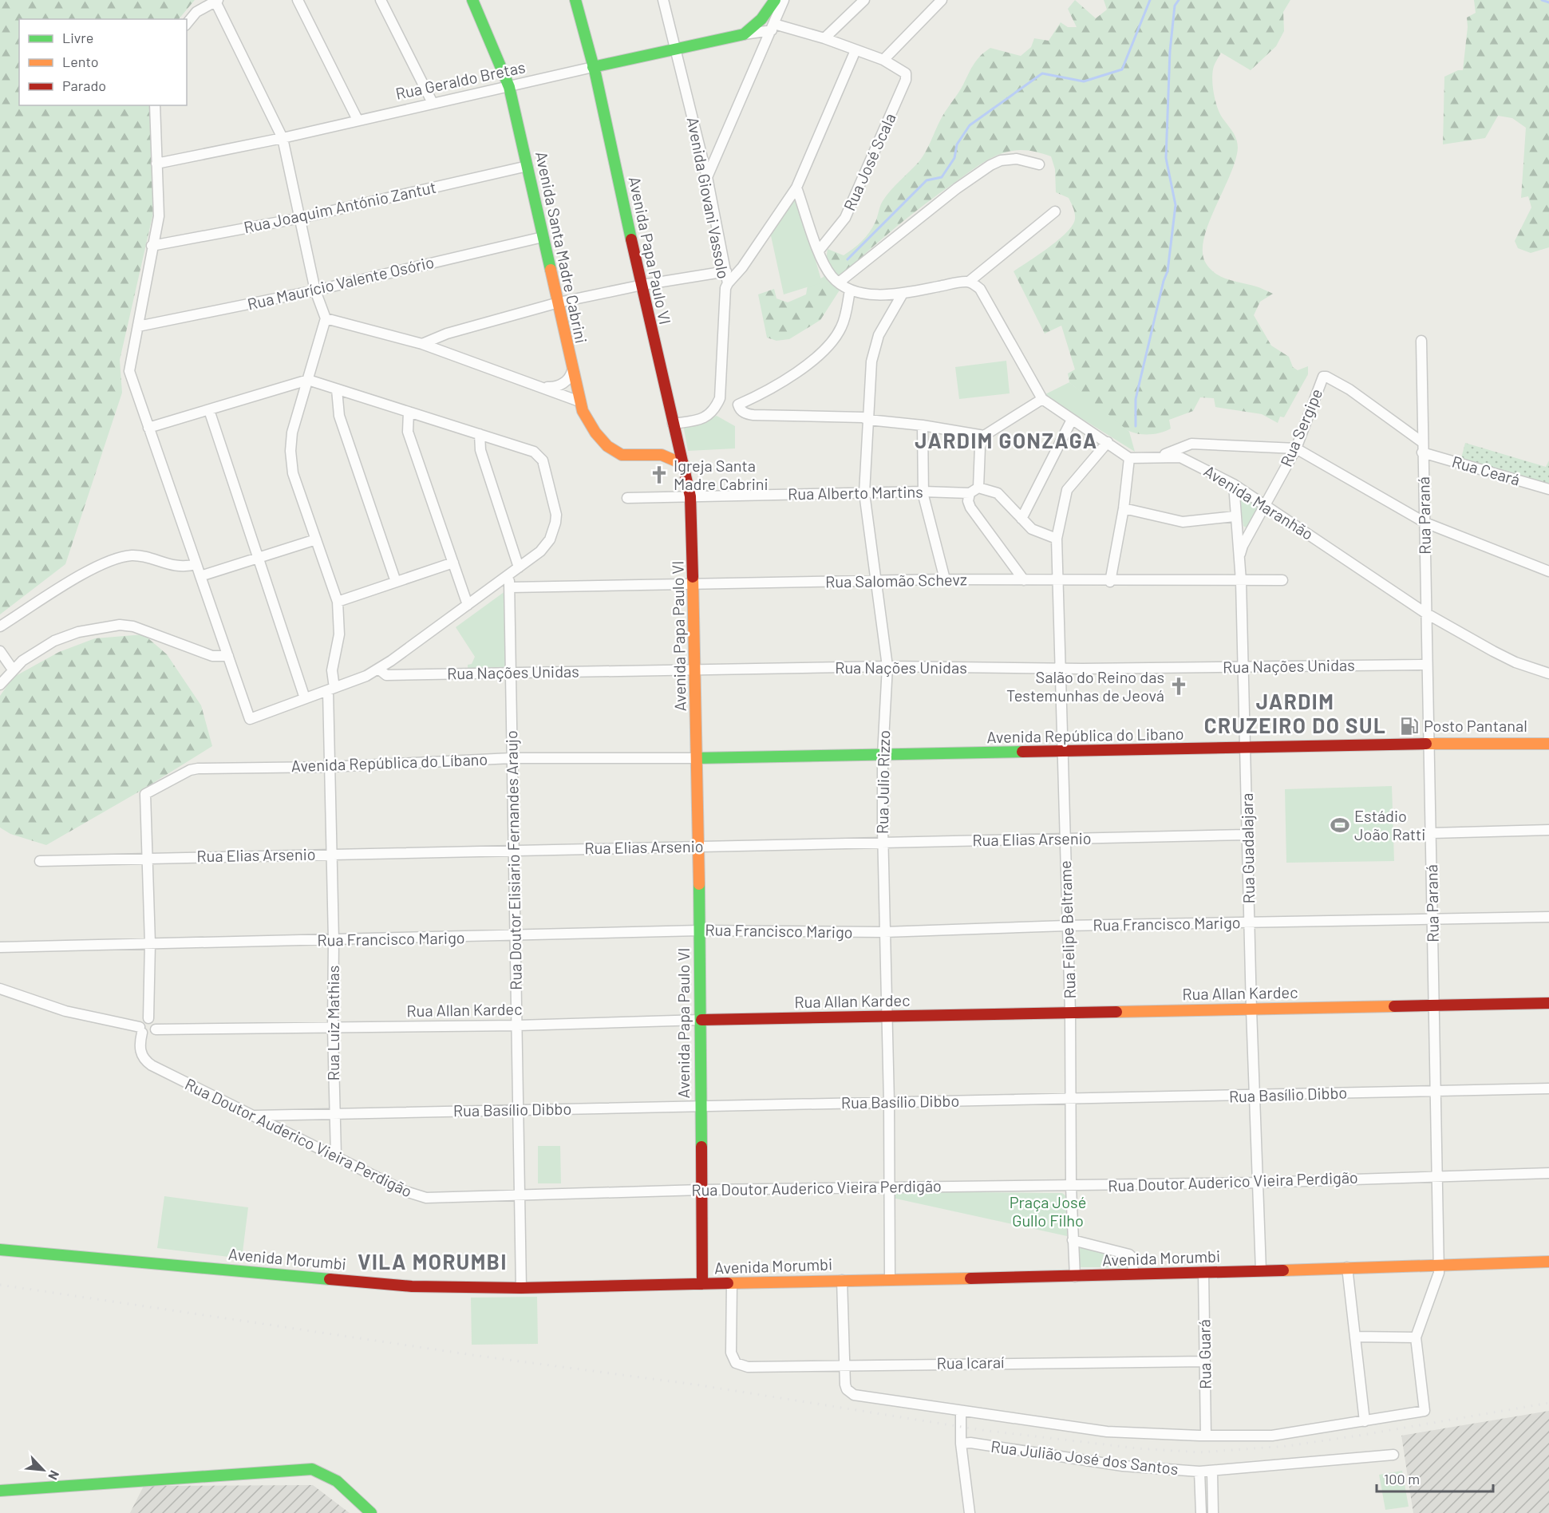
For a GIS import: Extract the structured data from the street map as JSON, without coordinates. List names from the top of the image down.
{
  "streets": {
    "main road": [
      "Rua Geraldo Bretas",
      "Avenida Santa Madre Cabrini",
      "Avenida Papa Paulo VI",
      "Avenida República do Libano",
      "Rua Allan Kardec",
      "Avenida Morumbi"
    ],
    "street": [
      "Rua José Scala",
      "Avenida Giovani Vassolo",
      "Rua Joaquim António Zantut",
      "Rua Maurício Valente Osório",
      "Rua Sergipe",
      "Rua Ceará",
      "Rua Alberto Martins",
      "Avenida Maranhão",
      "Rua Paraná",
      "Rua Salomão Schevz",
      "Rua Nações Unidas",
      "Avenida República do Líbano",
      "Rua Julio Rizzo",
      "Rua Elias Arsenio",
      "Rua Guadalajara",
      "Rua Doutor Elisiario Fernandes Araujo",
      "Rua Francisco Marigo",
      "Rua Felipe Beltrame",
      "Rua Luiz Mathias",
      "Rua Basílio Dibbo",
      "Rua Doutor Auderico Vieira Perdigão",
      "Rua Guará",
      "Rua Icaraí",
      "Rua Julião José dos Santos"
    ]
  },
  "crossings": [
    ["Rua Geraldo Bretas", "Rua José Scala"],
    ["Rua Geraldo Bretas", "Avenida Giovani Vassolo"],
    ["Rua Geraldo Bretas", "Avenida Santa Madre Cabrini"],
    ["Rua Geraldo Bretas", "Avenida Papa Paulo VI"],
    ["Avenida Giovani Vassolo", "Avenida Papa Paulo VI"],
    ["Rua Joaquim António Zantut", "Avenida Santa Madre Cabrini"],
    ["Avenida Santa Madre Cabrini", "Rua Maurício Valente Osório"],
    ["Avenida Papa Paulo VI", "Rua Alberto Martins"],
    ["Avenida Papa Paulo VI", "Rua Salomão Schevz"],
    ["Avenida Papa Paulo VI", "Rua Nações Unidas"],
    ["Avenida Papa Paulo VI", "Avenida República do Libano"],
    ["Avenida Papa Paulo VI", "Avenida República do Líbano"],
    ["Avenida Papa Paulo VI", "Rua Elias Arsenio"],
    ["Avenida Papa Paulo VI", "Rua Francisco Marigo"],
    ["Avenida Papa Paulo VI", "Rua Allan Kardec"],
    ["Avenida Papa Paulo VI", "Rua Basílio Dibbo"],
    ["Avenida Papa Paulo VI", "Rua Doutor Auderico Vieira Perdigão"],
    ["Avenida Papa Paulo VI", "Avenida Morumbi"],
    ["Rua Sergipe", "Avenida Maranhão"],
    ["Rua Sergipe", "Rua Paraná"],
    ["Rua Sergipe", "Rua Guadalajara"],
    ["Rua Ceará", "Rua Paraná"],
    ["Rua Alberto Martins", "Rua Julio Rizzo"],
    ["Rua Alberto Martins", "Rua Felipe Beltrame"],
    ["Avenida Maranhão", "Rua Paraná"],
    ["Avenida Maranhão", "Rua Guadalajara"],
    ["Rua Paraná", "Rua Nações Unidas"],
    ["Rua Paraná", "Avenida República do Libano"],
    ["Rua Paraná", "Rua Francisco Marigo"],
    ["Rua Paraná", "Rua Allan Kardec"],
    ["Rua Paraná", "Rua Basílio Dibbo"],
    ["Rua Paraná", "Rua Doutor Auderico Vieira Perdigão"],
    ["Rua Paraná", "Avenida Morumbi"],
    ["Rua Salomão Schevz", "Rua Julio Rizzo"],
    ["Rua Salomão Schevz", "Rua Guadalajara"],
    ["Rua Salomão Schevz", "Rua Doutor Elisiario Fernandes Araujo"],
    ["Rua Salomão Schevz", "Rua Felipe Beltrame"],
    ["Rua Nações Unidas", "Rua Julio Rizzo"],
    ["Rua Nações Unidas", "Rua Guadalajara"],
    ["Rua Nações Unidas", "Rua Doutor Elisiario Fernandes Araujo"],
    ["Rua Nações Unidas", "Rua Felipe Beltrame"],
    ["Avenida República do Libano", "Avenida República do Líbano"],
    ["Avenida República do Libano", "Rua Julio Rizzo"],
    ["Avenida República do Libano", "Rua Guadalajara"],
    ["Avenida República do Libano", "Rua Felipe Beltrame"],
    ["Avenida República do Líbano", "Rua Elias Arsenio"],
    ["Avenida República do Líbano", "Rua Doutor Elisiario Fernandes Araujo"],
    ["Avenida República do Líbano", "Rua Luiz Mathias"],
    ["Rua Julio Rizzo", "Rua Elias Arsenio"],
    ["Rua Julio Rizzo", "Rua Francisco Marigo"],
    ["Rua Julio Rizzo", "Rua Allan Kardec"],
    ["Rua Julio Rizzo", "Rua Basílio Dibbo"],
    ["Rua Julio Rizzo", "Rua Doutor Auderico Vieira Perdigão"],
    ["Rua Julio Rizzo", "Avenida Morumbi"],
    ["Rua Elias Arsenio", "Rua Guadalajara"],
    ["Rua Elias Arsenio", "Rua Doutor Elisiario Fernandes Araujo"],
    ["Rua Elias Arsenio", "Rua Felipe Beltrame"],
    ["Rua Elias Arsenio", "Rua Luiz Mathias"],
    ["Rua Guadalajara", "Rua Francisco Marigo"],
    ["Rua Guadalajara", "Rua Allan Kardec"],
    ["Rua Guadalajara", "Rua Basílio Dibbo"],
    ["Rua Guadalajara", "Rua Doutor Auderico Vieira Perdigão"],
    ["Rua Guadalajara", "Avenida Morumbi"],
    ["Rua Doutor Elisiario Fernandes Araujo", "Rua Francisco Marigo"],
    ["Rua Doutor Elisiario Fernandes Araujo", "Rua Allan Kardec"],
    ["Rua Doutor Elisiario Fernandes Araujo", "Rua Basílio Dibbo"],
    ["Rua Doutor Elisiario Fernandes Araujo", "Rua Doutor Auderico Vieira Perdigão"],
    ["Rua Doutor Elisiario Fernandes Araujo", "Avenida Morumbi"],
    ["Rua Francisco Marigo", "Rua Felipe Beltrame"],
    ["Rua Francisco Marigo", "Rua Luiz Mathias"],
    ["Rua Felipe Beltrame", "Rua Allan Kardec"],
    ["Rua Felipe Beltrame", "Rua Basílio Dibbo"],
    ["Rua Felipe Beltrame", "Rua Doutor Auderico Vieira Perdigão"],
    ["Rua Felipe Beltrame", "Avenida Morumbi"],
    ["Rua Allan Kardec", "Rua Luiz Mathias"],
    ["Rua Allan Kardec", "Rua Doutor Auderico Vieira Perdigão"],
    ["Rua Luiz Mathias", "Rua Basílio Dibbo"],
    ["Rua Luiz Mathias", "Rua Doutor Auderico Vieira Perdigão"],
    ["Rua Basílio Dibbo", "Rua Doutor Auderico Vieira Perdigão"],
    ["Avenida Morumbi", "Rua Guará"],
    ["Avenida Morumbi", "Rua Icaraí"],
    ["Rua Guará", "Rua Icaraí"]
  ],
  "districts": ["JARDIM GONZAGA", "JARDIM CRUZEIRO DO SUL", "VILA MORUMBI"],
  "parks": ["Praça José Gullo Filho"],
  "places": {
    "church": ["Igreja Santa Madre Cabrini", "Salão do Reino das Testemunhas de Jeová"],
    "fuel station": ["Posto Pantanal"],
    "sports": ["Estádio João Ratti"]
  },
  "legend": ["Livre", "Lento", "Parado"],
  "scale_bar": "100 m",
  "north": "bottom right"
}
